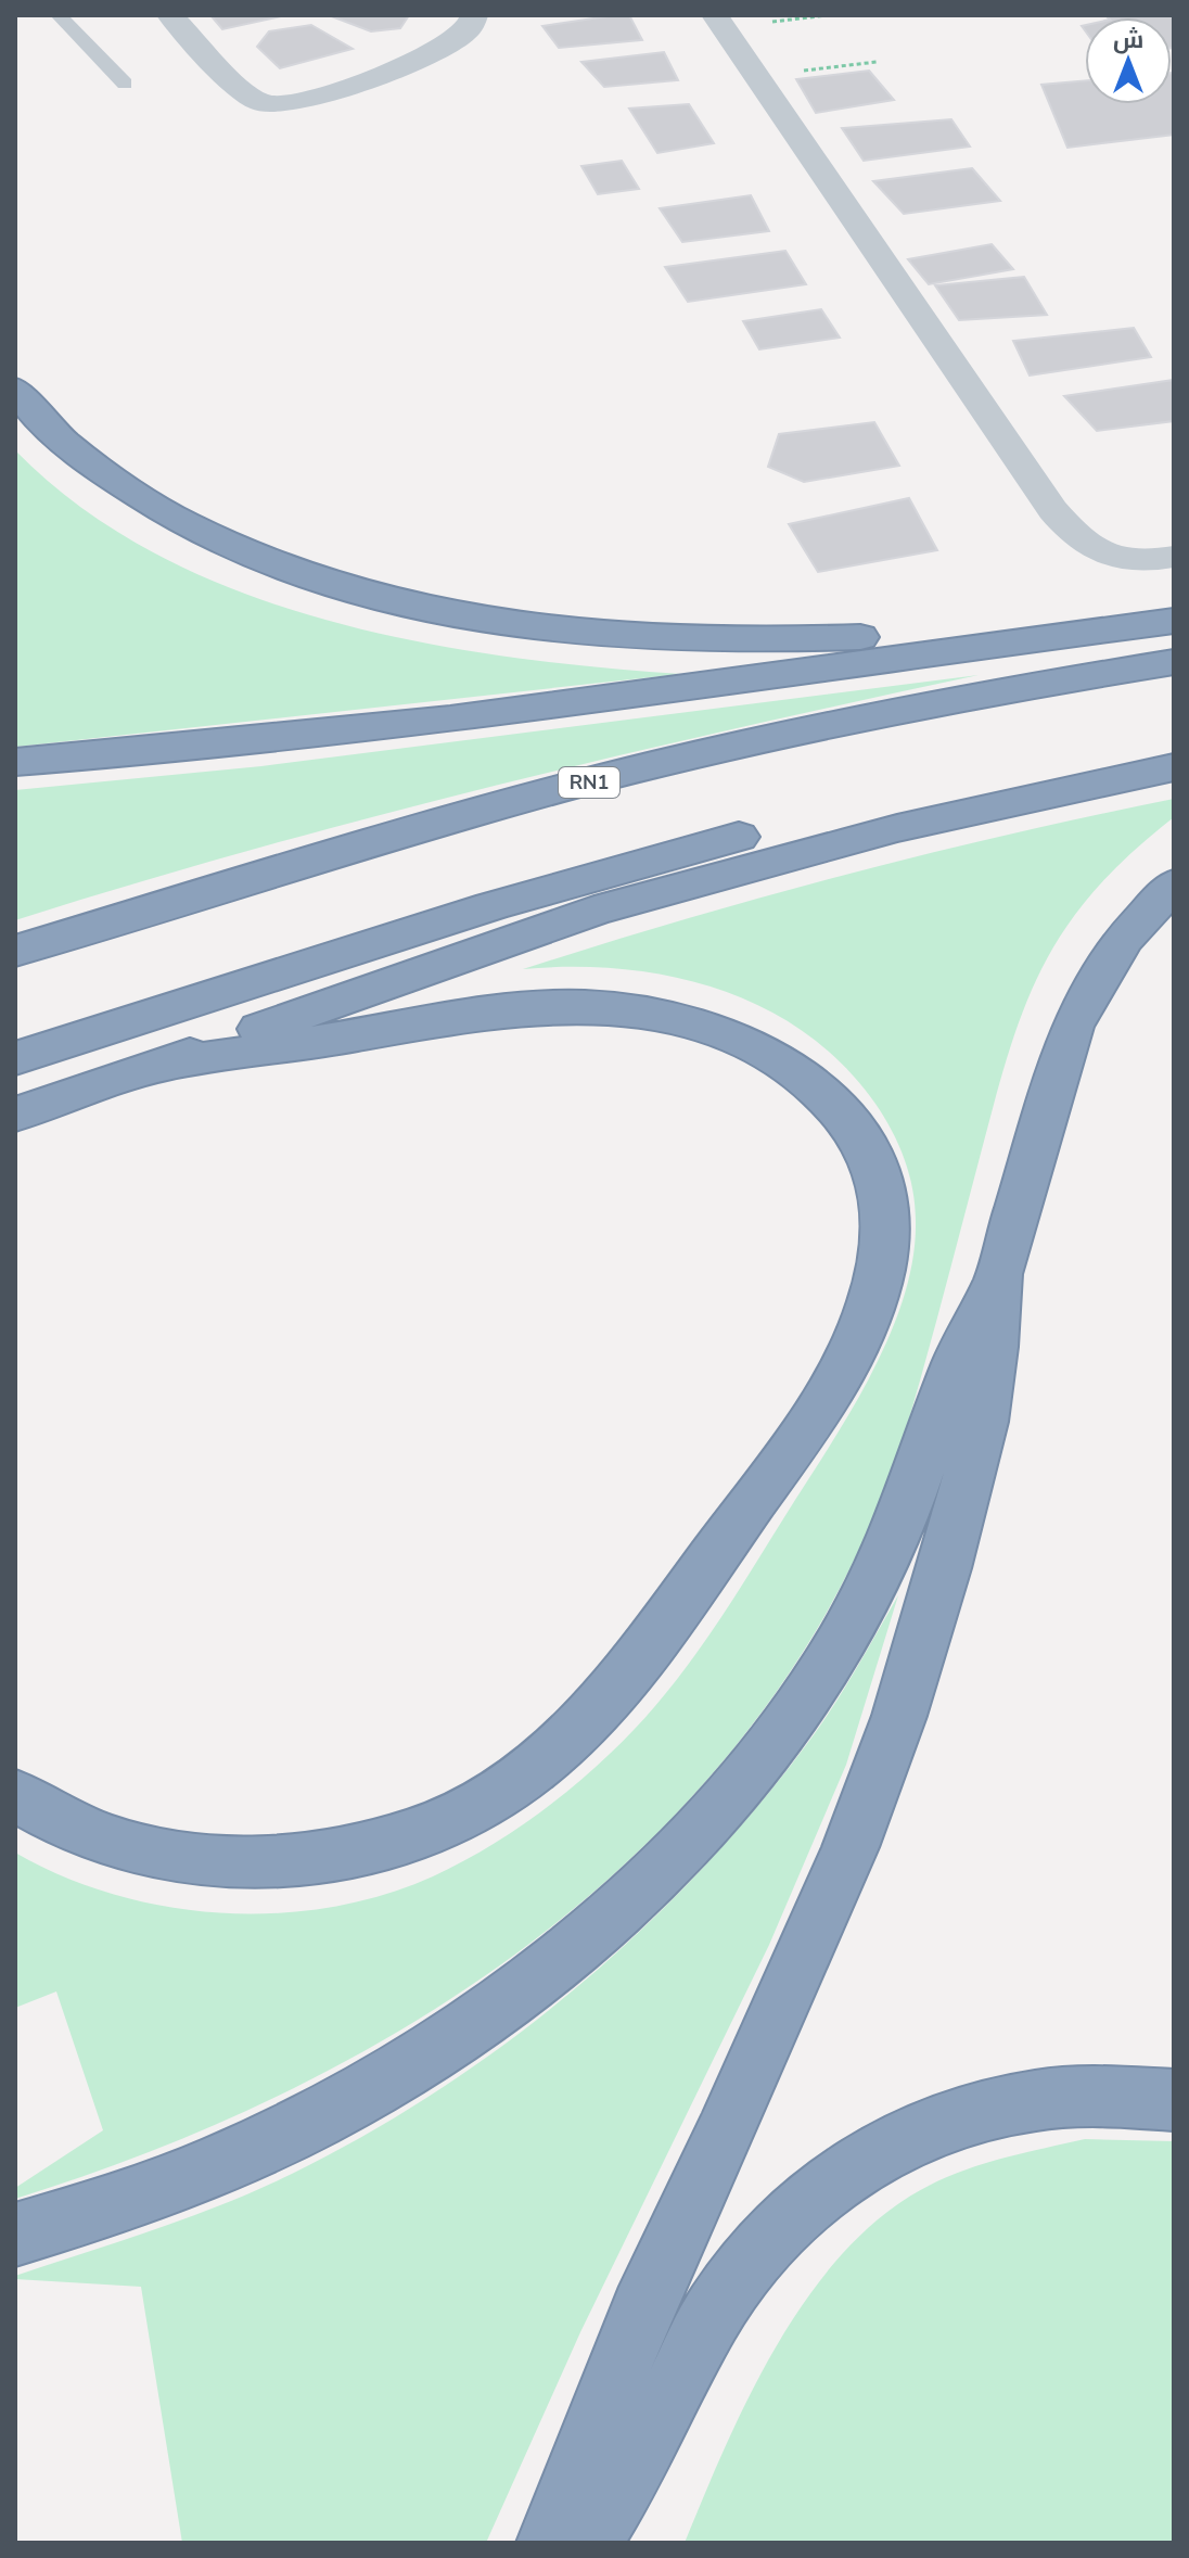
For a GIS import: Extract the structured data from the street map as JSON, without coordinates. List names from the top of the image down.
{
  "streets": {
    "highway": ["RN1"]
  },
  "north": "top"
}
